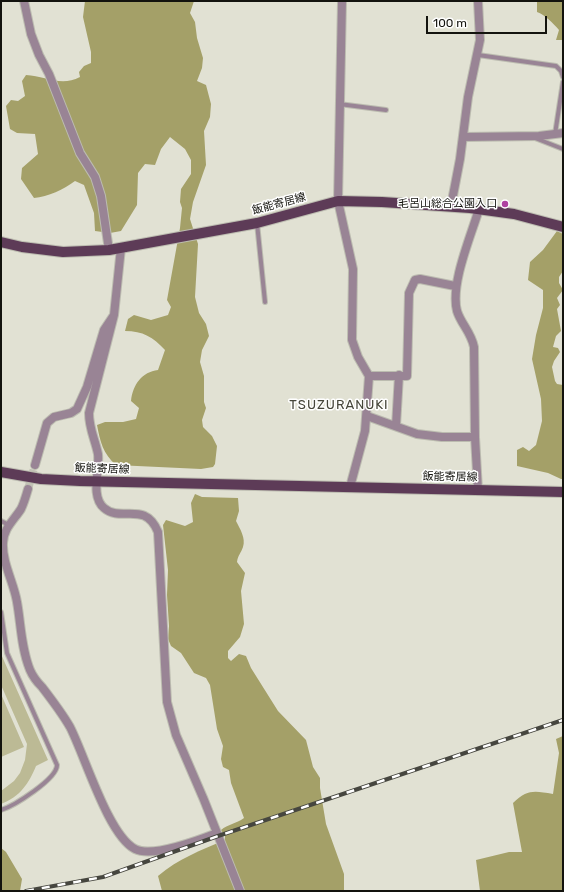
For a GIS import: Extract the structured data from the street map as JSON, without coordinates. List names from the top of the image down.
{
  "streets": {
    "main road": ["飯能寄居線"]
  },
  "districts": ["TSUZURANUKI"],
  "places": ["毛呂山総合公園入口"],
  "scale_bar": "100 m"
}
